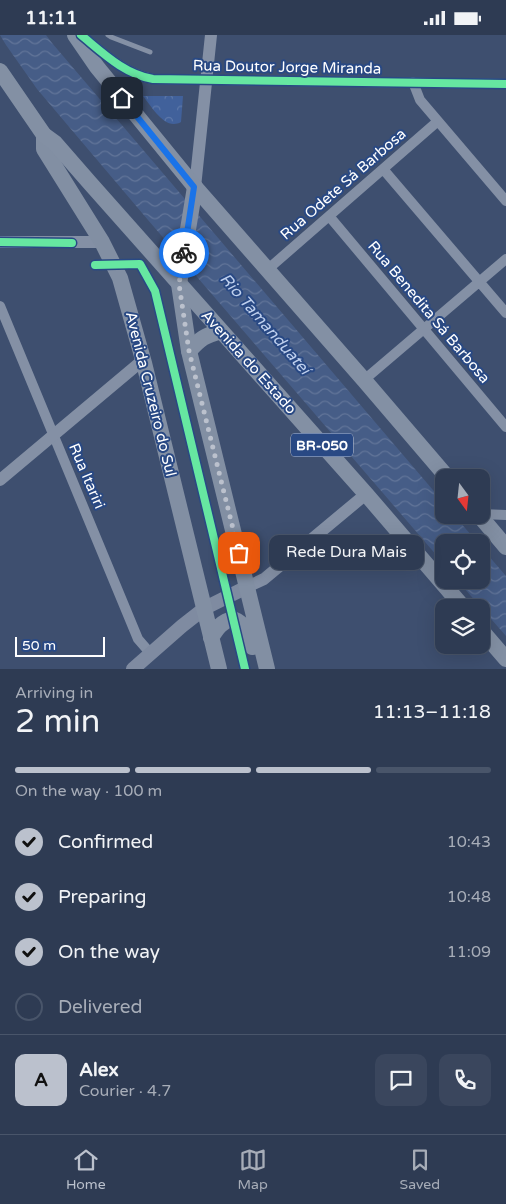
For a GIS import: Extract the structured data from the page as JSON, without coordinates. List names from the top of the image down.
{
  "streets": {
    "highway": ["Avenida do Estado", "BR-050"],
    "main road": ["Avenida Cruzeiro do Sul"],
    "street": [
      "Rua Doutor Jorge Miranda",
      "Rua Odete Sá Barbosa",
      "Rua Benedita Sá Barbosa",
      "Rua Itariri"
    ]
  },
  "crossings": [
    ["Rua Odete Sá Barbosa", "Rua Benedita Sá Barbosa"],
    ["Avenida do Estado", "Avenida Cruzeiro do Sul"]
  ],
  "water": ["Rio Tamanduateí"],
  "places": ["Rede Dura Mais"],
  "scale_bar": "50 m",
  "north": "bottom",
  "page": {
    "status": "11:11",
    "bubble": "Rede Dura Mais",
    "scale": "50 m",
    "heading": ["2 min", "Arriving in", "11:13–11:18"],
    "panel": ["Alex", "Courier · 4.7"],
    "bar": "On the way · 100 m",
    "list": [
      ["Confirmed", "10:43"],
      ["Preparing", "10:48"],
      ["On the way", "11:09"],
      "Delivered"
    ],
    "round": "A",
    "tabs": ["Home", "Map", "Saved"]
  }
}
